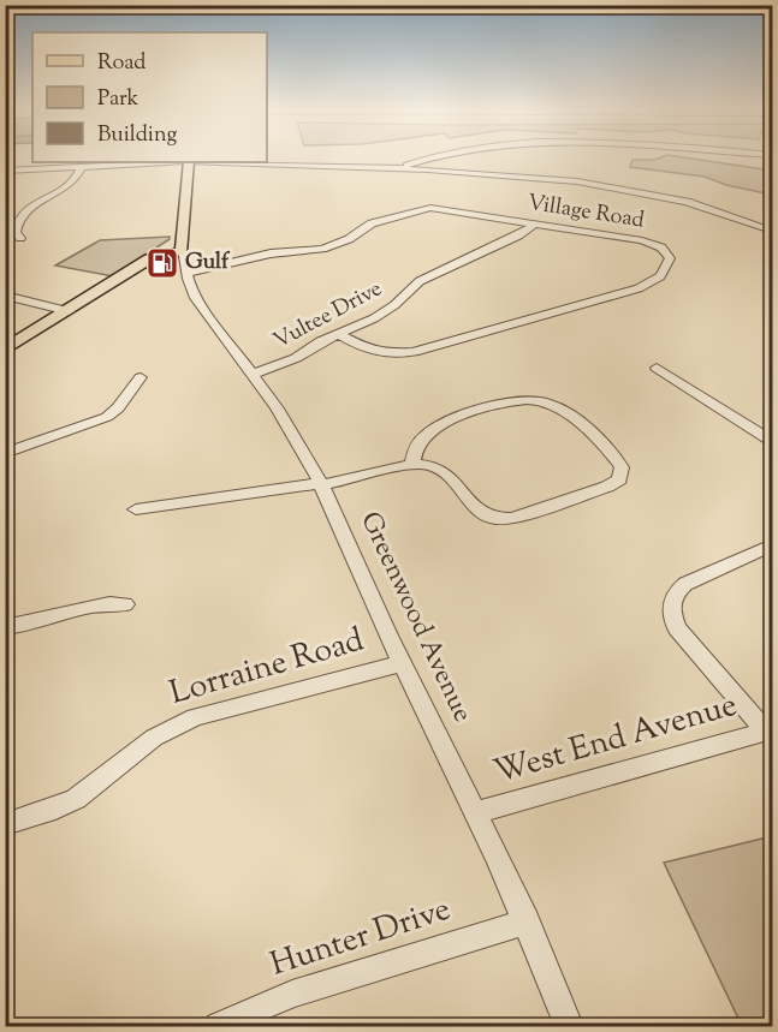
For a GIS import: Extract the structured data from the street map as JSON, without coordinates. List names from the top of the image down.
{
  "streets": {
    "street": [
      "Village Road",
      "Vultee Drive",
      "Greenwood Avenue",
      "Lorraine Road",
      "West End Avenue",
      "Hunter Drive"
    ]
  },
  "crossings": [
    ["Village Road", "Vultee Drive"],
    ["Village Road", "Greenwood Avenue"],
    ["Vultee Drive", "Greenwood Avenue"],
    ["Greenwood Avenue", "Lorraine Road"],
    ["Greenwood Avenue", "West End Avenue"],
    ["Greenwood Avenue", "Hunter Drive"]
  ],
  "places": {
    "fuel station": ["Gulf"]
  },
  "legend": ["Road", "Park", "Building"]
}
